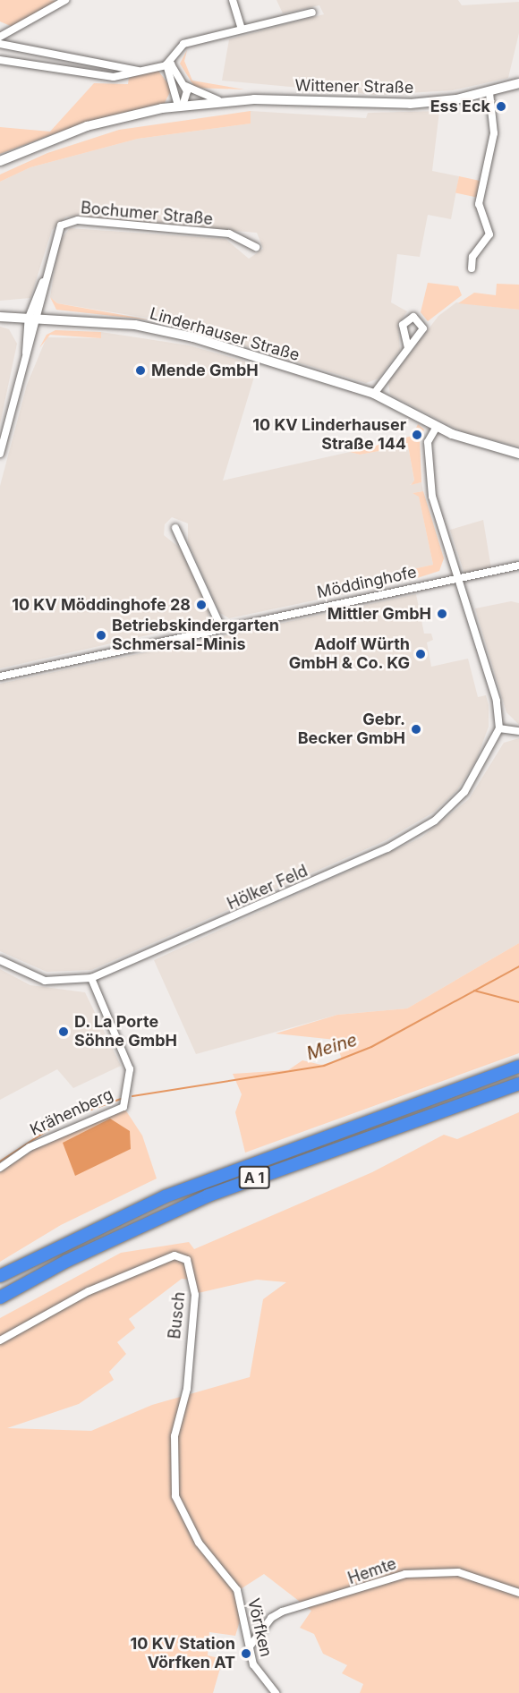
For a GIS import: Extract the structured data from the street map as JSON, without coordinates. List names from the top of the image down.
{
  "streets": {
    "highway": ["A 1"],
    "main road": ["Wittener Straße", "Linderhauser Straße"],
    "street": [
      "Bochumer Straße",
      "Möddinghofe",
      "Hölker Feld",
      "Krähenberg",
      "Busch",
      "Hemte",
      "Vörfken"
    ]
  },
  "crossings": [
    ["Bochumer Straße", "Linderhauser Straße"],
    ["Hölker Feld", "Krähenberg"],
    ["Busch", "Vörfken"],
    ["Hemte", "Vörfken"]
  ],
  "water": ["Meine"],
  "places": [
    "Ess Eck",
    "Mende GmbH",
    "10 KV Linderhauser Straße 144",
    "10 KV Möddinghofe 28",
    "Mittler GmbH",
    "Betriebskindergarten Schmersal-Minis",
    "Adolf Würth GmbH & Co. KG",
    "Gebr. Becker GmbH",
    "D. La Porte Söhne GmbH",
    "10 KV Station Vörfken AT"
  ]
}
